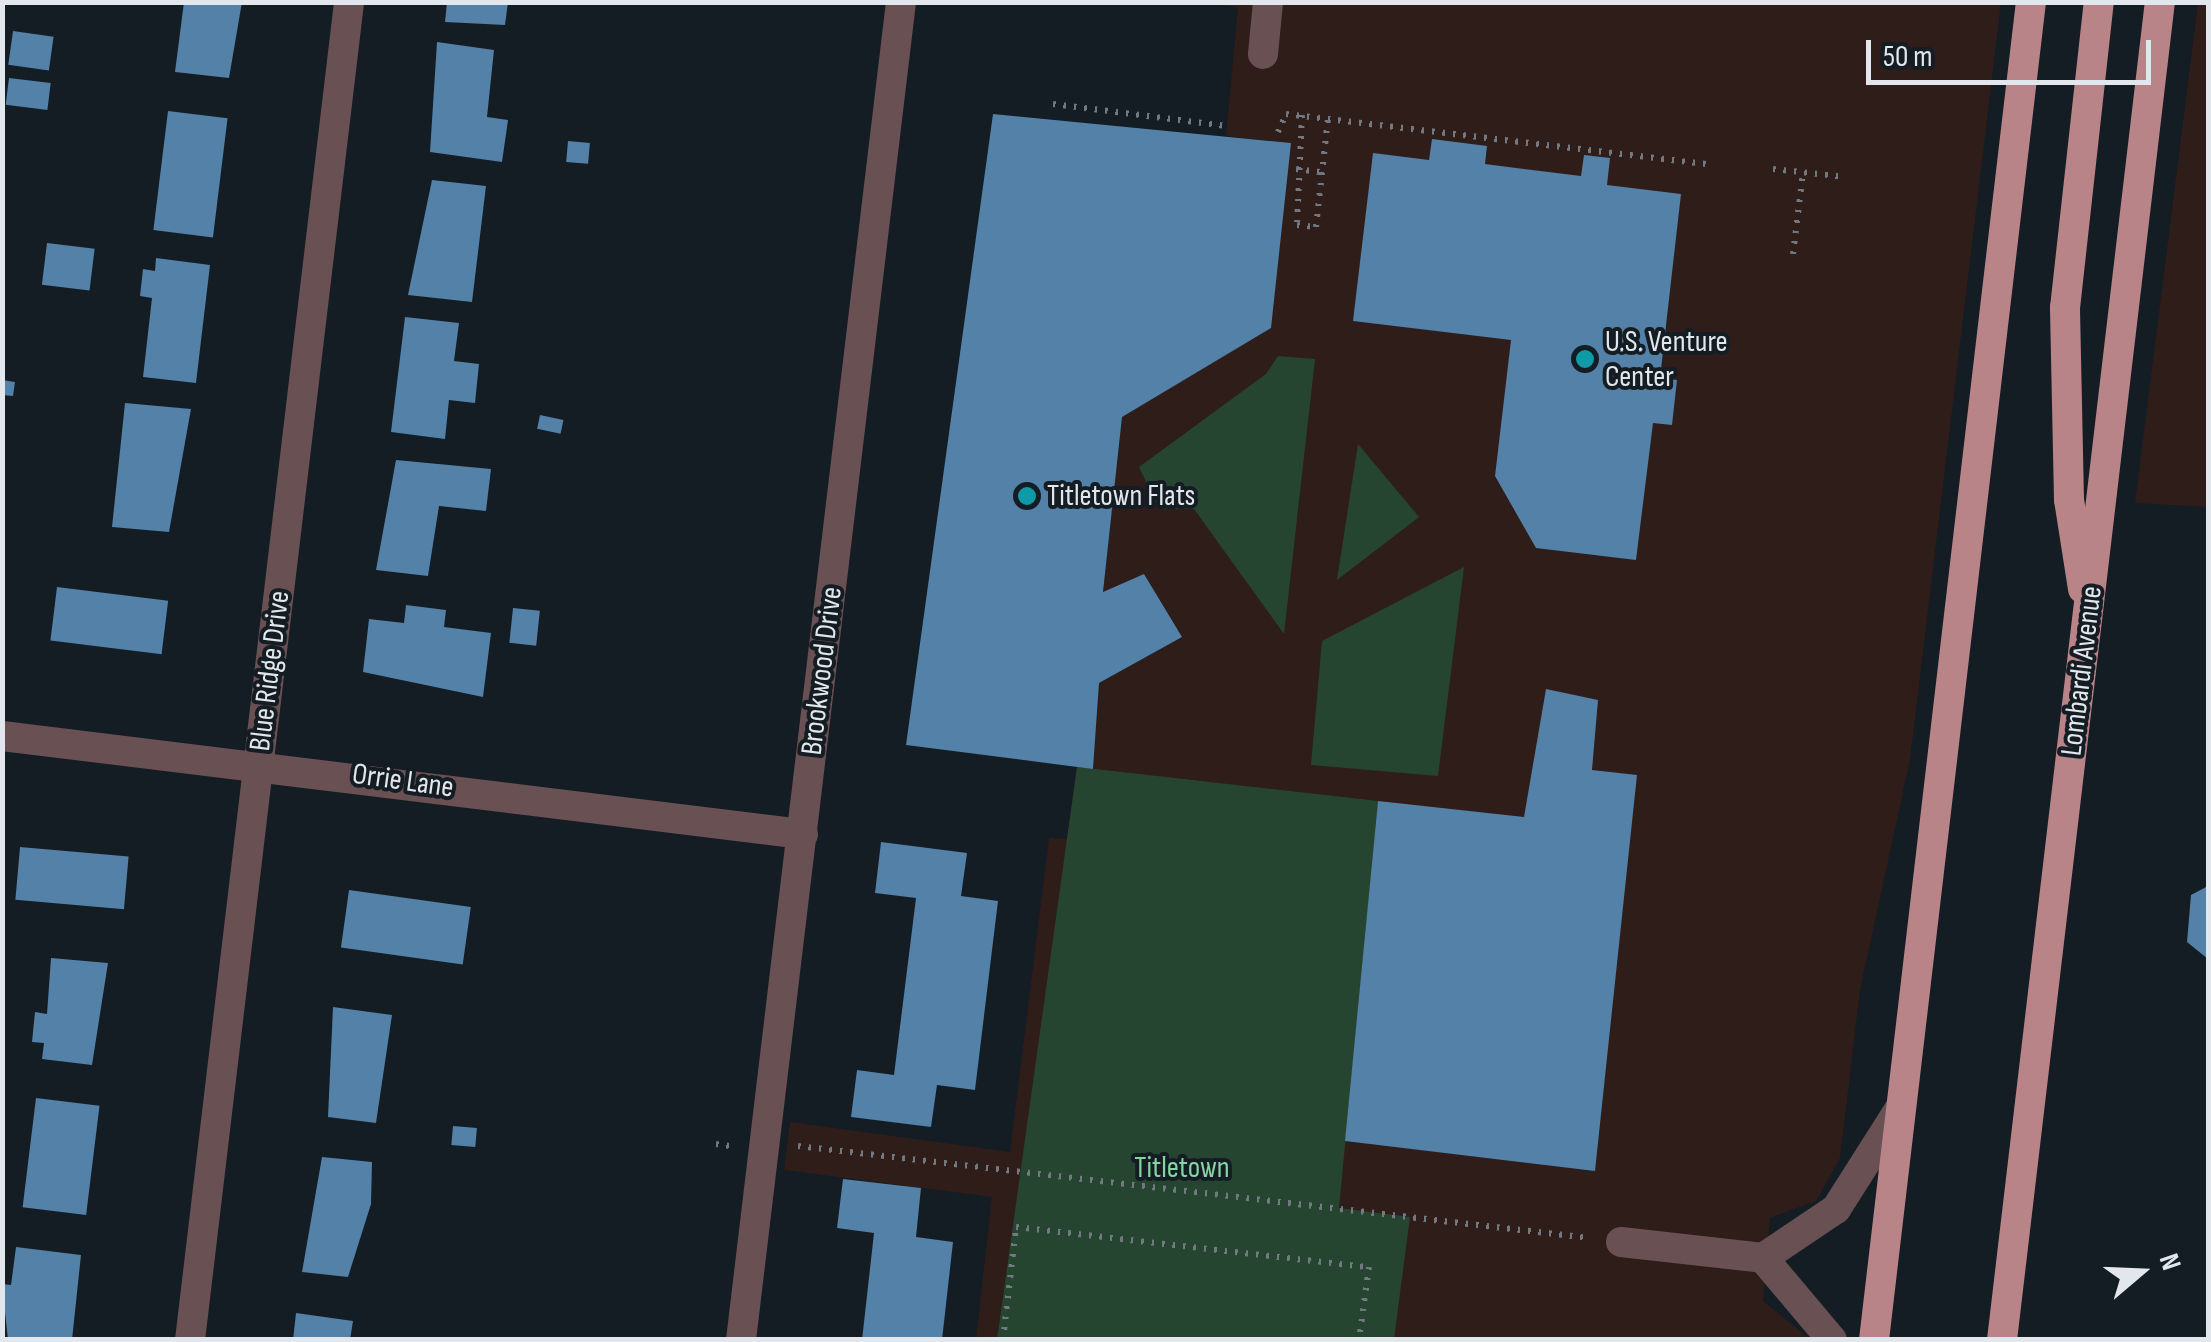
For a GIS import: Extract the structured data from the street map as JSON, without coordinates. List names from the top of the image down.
{
  "streets": {
    "main road": ["Lombardi Avenue"],
    "street": ["Blue Ridge Drive", "Brookwood Drive", "Orrie Lane"]
  },
  "crossings": [
    ["Blue Ridge Drive", "Orrie Lane"],
    ["Brookwood Drive", "Orrie Lane"]
  ],
  "parks": ["Titletown"],
  "places": ["U.S. Venture Center", "Titletown Flats"],
  "scale_bar": "50 m",
  "north": "right"
}
